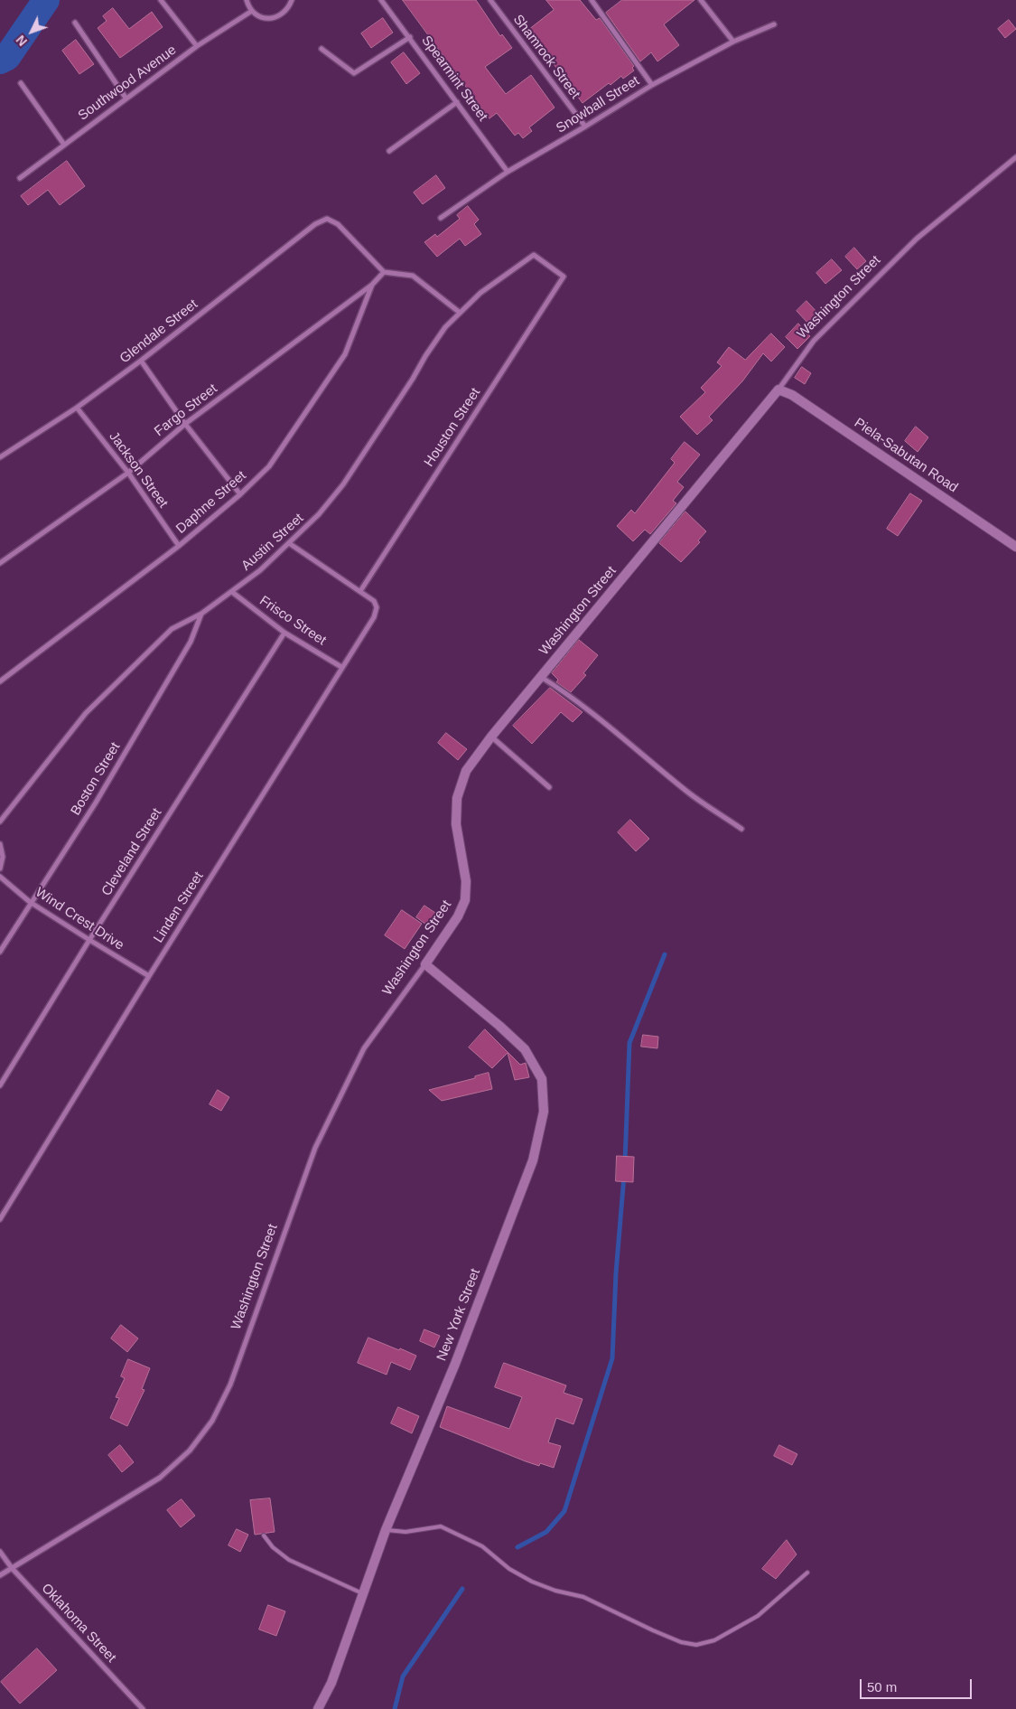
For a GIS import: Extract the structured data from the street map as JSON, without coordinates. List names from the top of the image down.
{
  "streets": {
    "street": [
      "Shamrock Street",
      "Spearmint Street",
      "Southwood Avenue",
      "Snowball Street",
      "Washington Street",
      "Glendale Street",
      "Fargo Street",
      "Houston Street",
      "Piela-Sabutan Road",
      "Jackson Street",
      "Daphne Street",
      "Austin Street",
      "Frisco Street",
      "Boston Street",
      "Cleveland Street",
      "Linden Street",
      "Wind Crest Drive",
      "New York Street",
      "Oklahoma Street"
    ]
  },
  "crossings": [
    ["Shamrock Street", "Snowball Street"],
    ["Spearmint Street", "Snowball Street"],
    ["Washington Street", "Piela-Sabutan Road"],
    ["Washington Street", "New York Street"],
    ["Washington Street", "Oklahoma Street"],
    ["Glendale Street", "Fargo Street"],
    ["Glendale Street", "Jackson Street"],
    ["Fargo Street", "Jackson Street"],
    ["Fargo Street", "Daphne Street"],
    ["Houston Street", "Austin Street"],
    ["Houston Street", "Linden Street"],
    ["Jackson Street", "Daphne Street"],
    ["Austin Street", "Frisco Street"],
    ["Austin Street", "Boston Street"],
    ["Frisco Street", "Cleveland Street"],
    ["Frisco Street", "Linden Street"],
    ["Boston Street", "Wind Crest Drive"],
    ["Cleveland Street", "Wind Crest Drive"],
    ["Linden Street", "Wind Crest Drive"]
  ],
  "scale_bar": "50 m",
  "north": "bottom left"
}
